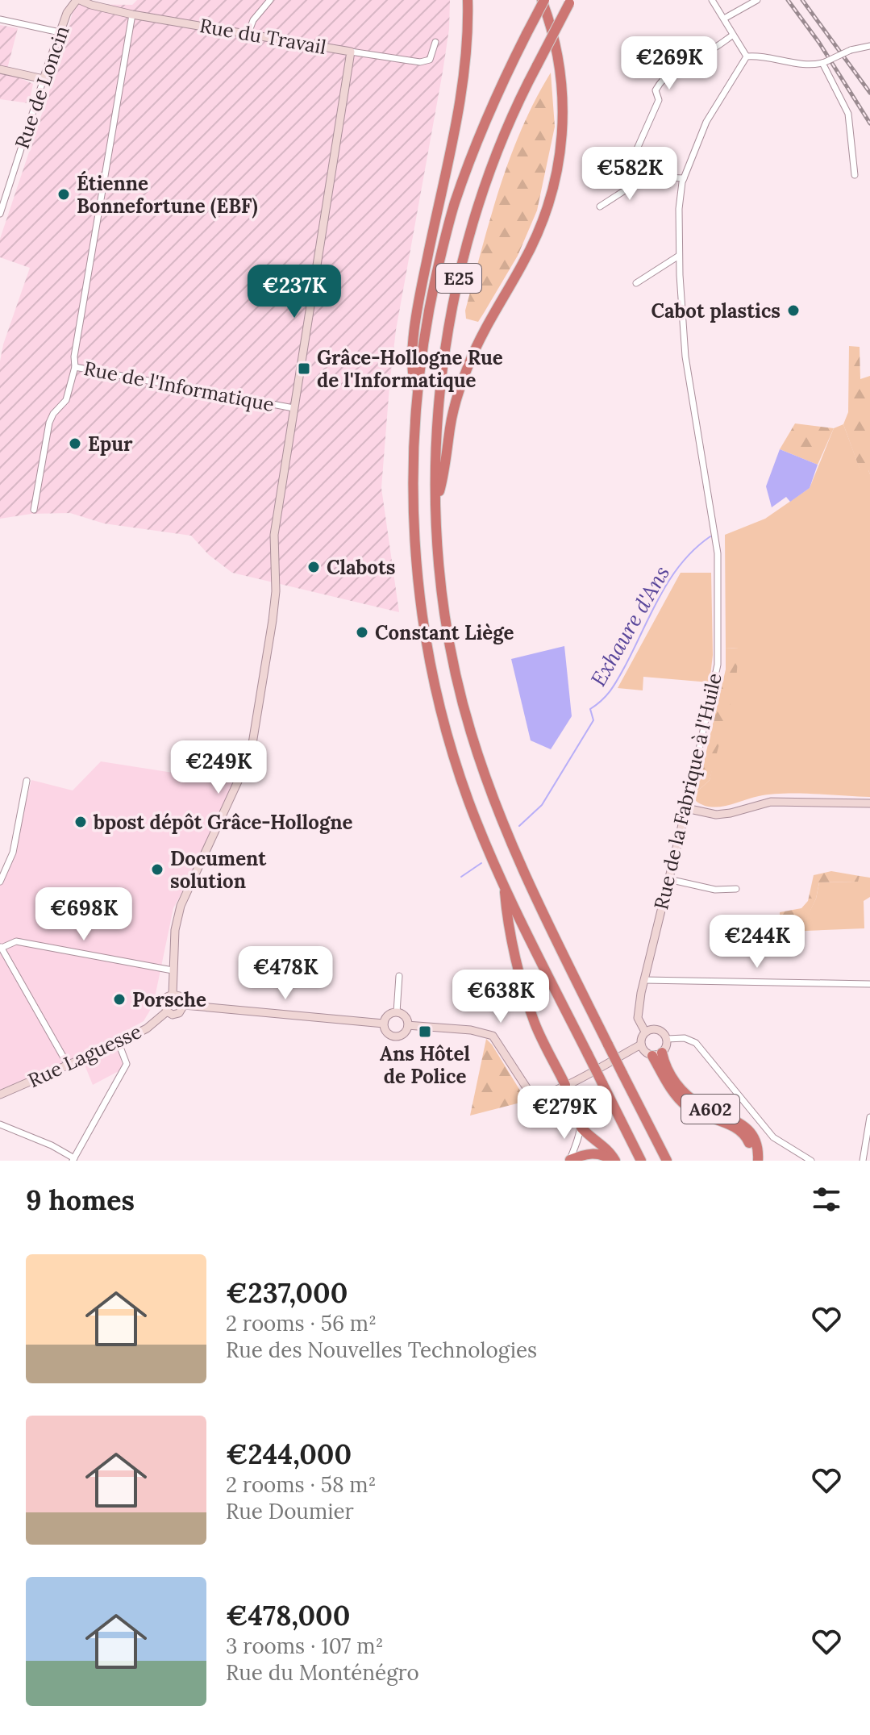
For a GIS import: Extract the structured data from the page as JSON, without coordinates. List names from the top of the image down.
{
  "streets": {
    "highway": ["E25", "A602"],
    "street": [
      "Rue du Travail",
      "Rue de Loncin",
      "Rue de l'Informatique",
      "Rue de la Fabrique à l'Huile",
      "Rue Laguesse"
    ]
  },
  "crossings": [
    ["Rue du Travail", "Rue de Loncin"],
    ["Rue du Travail", "Rue de l'Informatique"],
    ["Rue de la Fabrique à l'Huile", "A602"]
  ],
  "water": ["Exhaure d'Ans"],
  "places": {
    "other": [
      "Étienne Bonnefortune (EBF)",
      "Cabot plastics",
      "Epur",
      "Clabots",
      "Constant Liège",
      "bpost dépôt Grâce-Hollogne",
      "Document solution",
      "Porsche"
    ],
    "transit": ["Grâce-Hollogne Rue de l'Informatique", "Ans Hôtel de Police"]
  },
  "page": {
    "price": [
      "€269K",
      "€582K",
      "€237K",
      "€249K",
      "€698K",
      "€244K",
      "€478K",
      "€638K",
      "€279K"
    ],
    "heading": "9 homes",
    "list": [
      {
        "name": "€237,000",
        "note": "2 rooms · 56 m² · Rue des Nouvelles Technologies"
      },
      {
        "name": "€244,000",
        "note": "2 rooms · 58 m² · Rue Doumier"
      },
      {
        "name": "€478,000",
        "note": "3 rooms · 107 m² · Rue du Monténégro"
      }
    ]
  }
}
